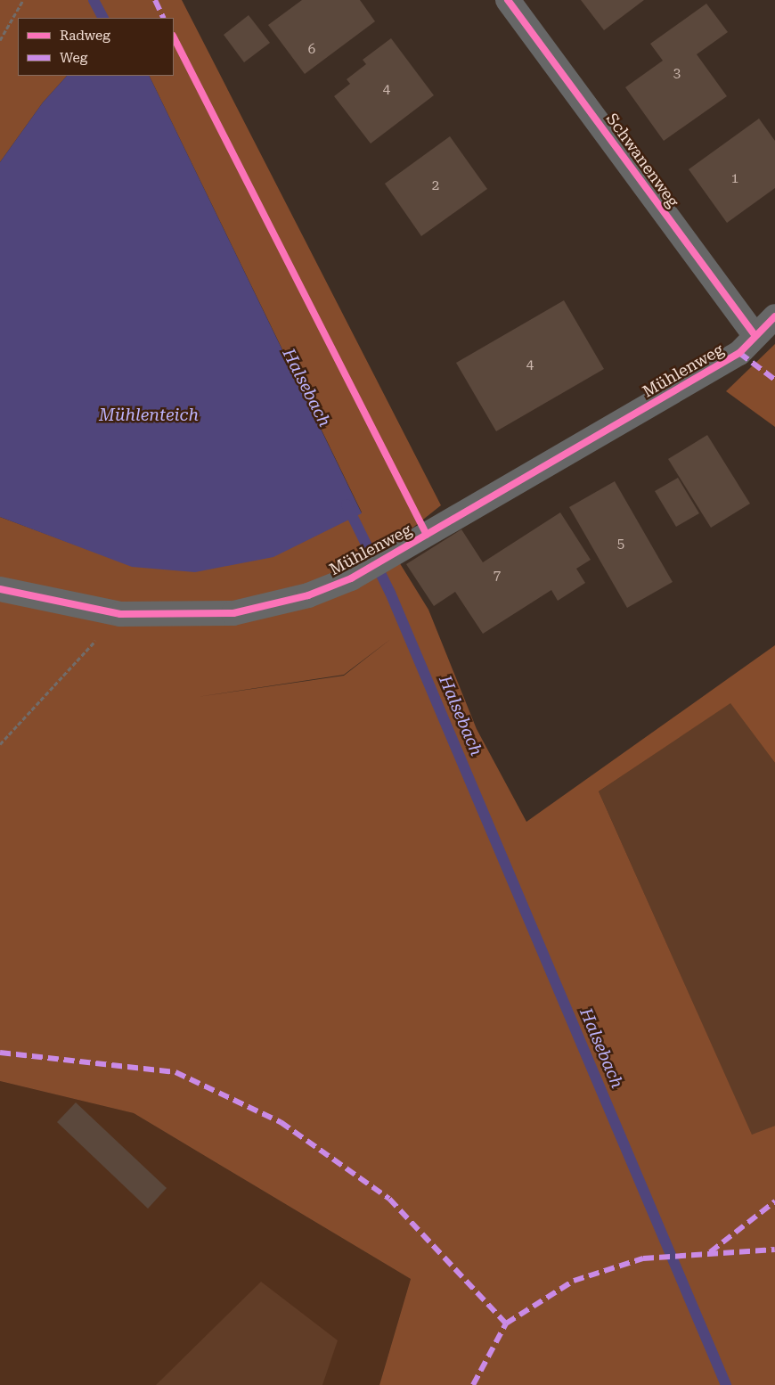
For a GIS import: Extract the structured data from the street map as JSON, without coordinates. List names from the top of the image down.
{
  "streets": {
    "street": ["Schwanenweg", "Mühlenweg"]
  },
  "crossings": [
    ["Schwanenweg", "Mühlenweg"]
  ],
  "water": ["Halsebach", "Mühlenteich"],
  "house_numbers": [
    "6",
    "3",
    "4",
    "1",
    "2",
    "4",
    "5",
    "7"
  ],
  "legend": ["Radweg", "Weg"]
}
